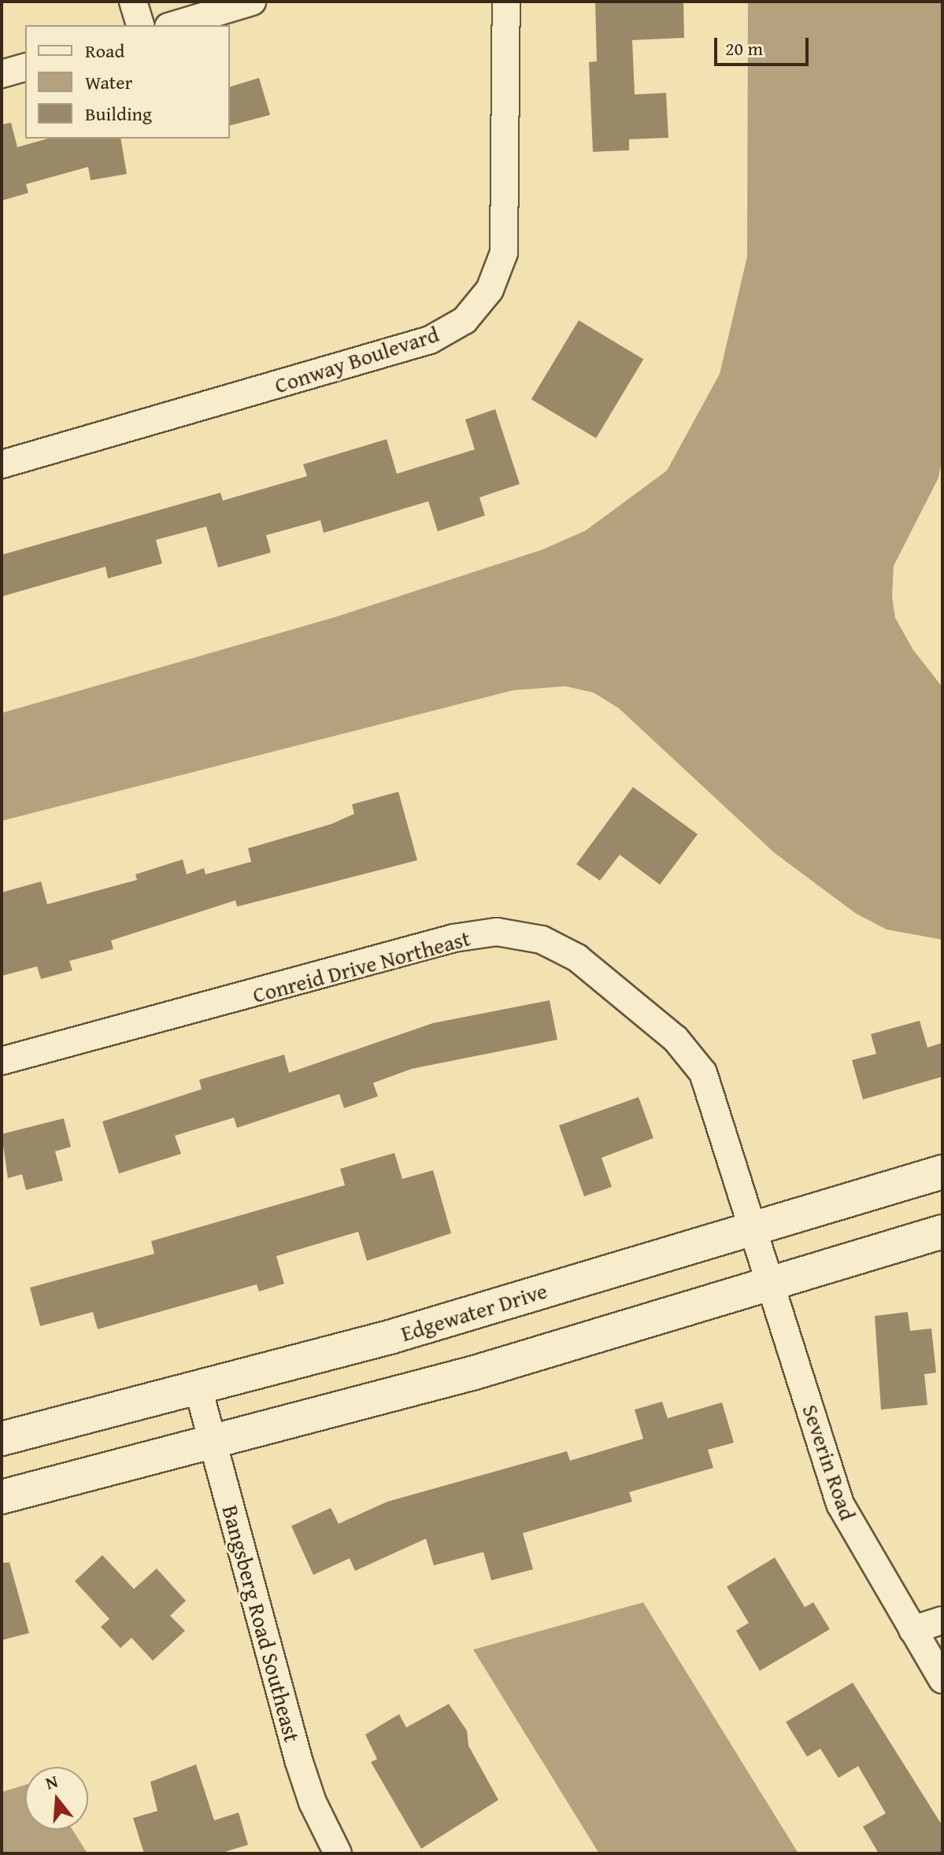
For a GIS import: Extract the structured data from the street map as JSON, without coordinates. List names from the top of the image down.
{
  "streets": {
    "street": [
      "Conway Boulevard",
      "Conreid Drive Northeast",
      "Edgewater Drive",
      "Severin Road",
      "Bangsberg Road Southeast"
    ]
  },
  "crossings": [
    ["Conreid Drive Northeast", "Edgewater Drive"],
    ["Conreid Drive Northeast", "Severin Road"],
    ["Edgewater Drive", "Severin Road"],
    ["Edgewater Drive", "Bangsberg Road Southeast"]
  ],
  "legend": ["Road", "Water", "Building"],
  "scale_bar": "20 m",
  "north": "top"
}
